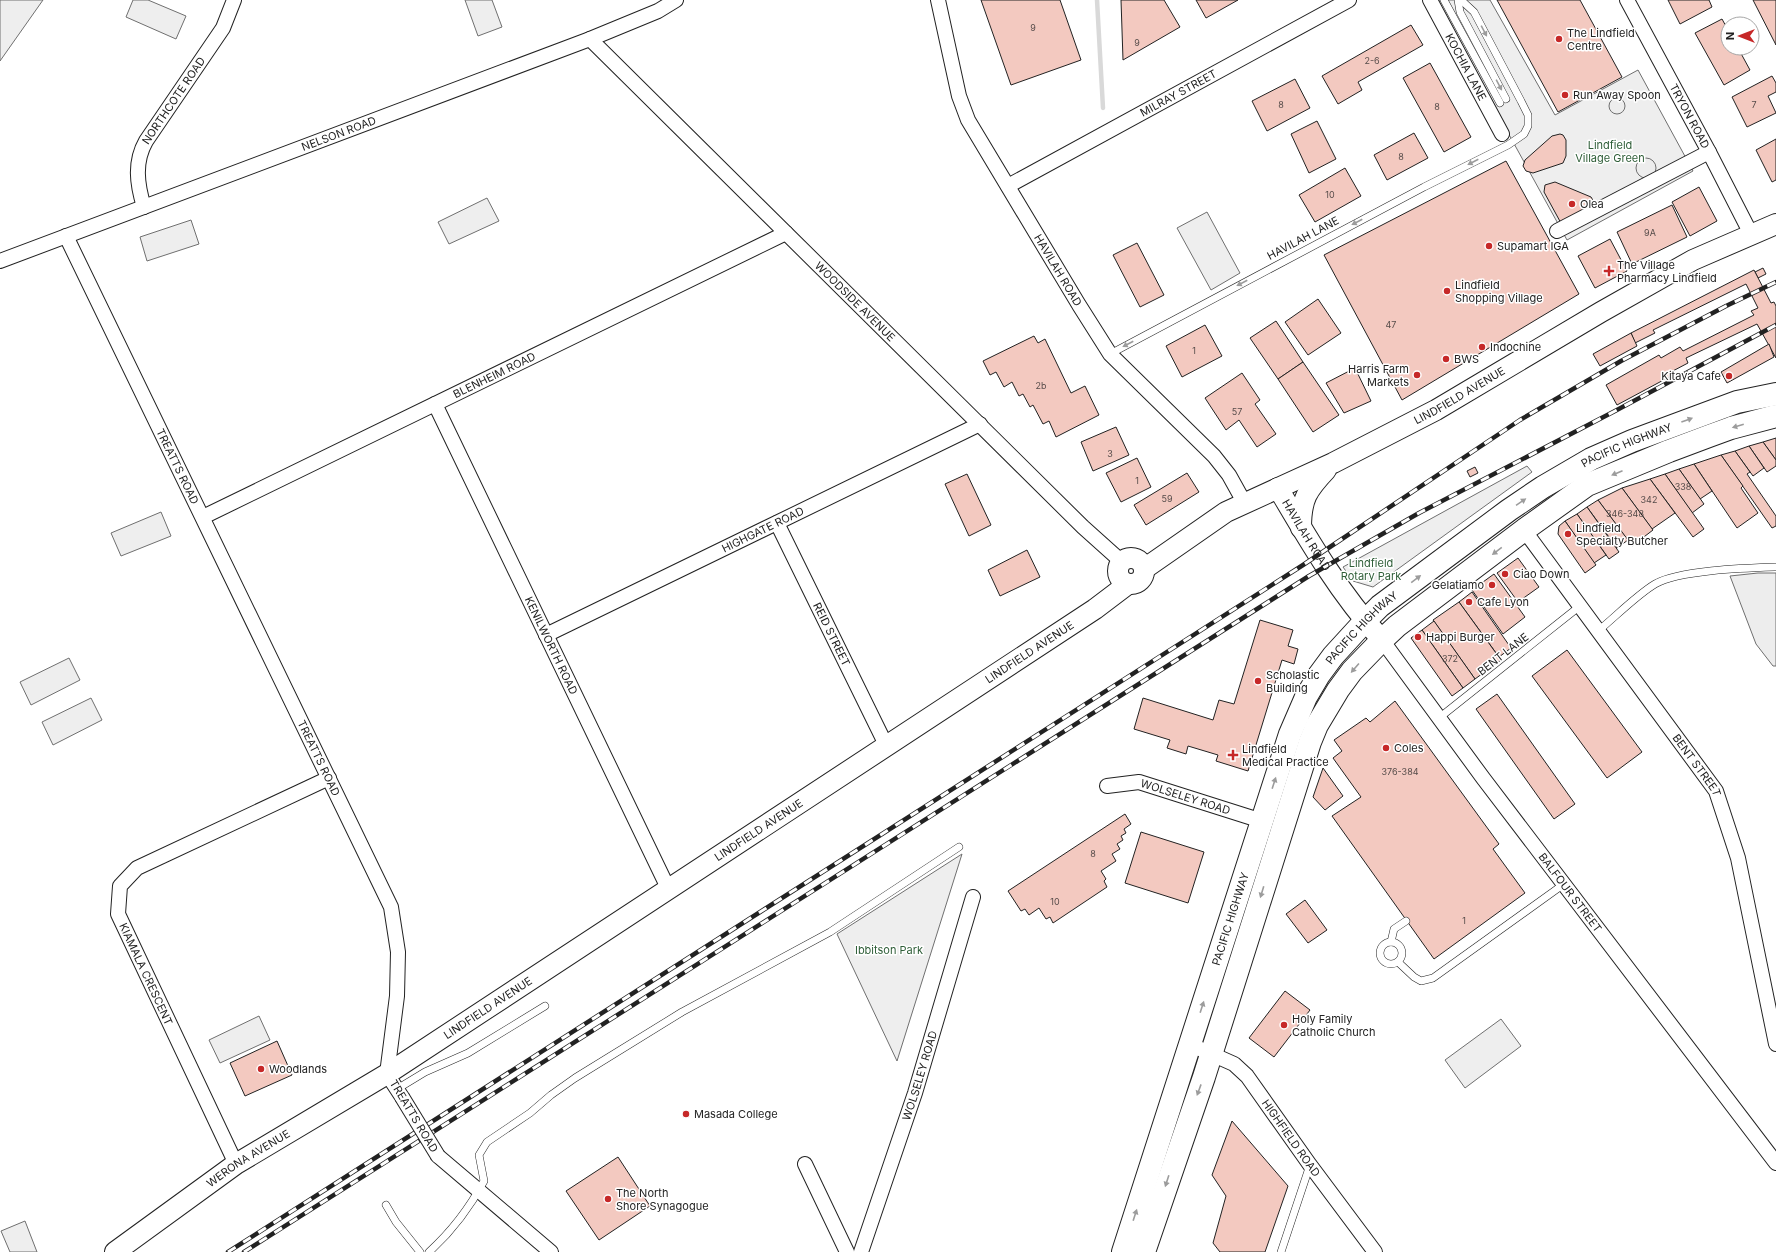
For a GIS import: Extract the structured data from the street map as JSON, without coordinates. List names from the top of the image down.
{
  "streets": {
    "highway": ["PACIFIC HIGHWAY"],
    "street": [
      "KOCHIA LANE",
      "MILRAY STREET",
      "NORTHCOTE ROAD",
      "TRYON ROAD",
      "NELSON ROAD",
      "HAVILAH ROAD",
      "WOODSIDE AVENUE",
      "BLENHEIM ROAD",
      "LINDFIELD AVENUE",
      "TREATTS ROAD",
      "HIGHGATE ROAD",
      "REID STREET",
      "KENILWORTH ROAD",
      "BENT STREET",
      "WOLSELEY ROAD",
      "BALFOUR STREET",
      "KIAMALA CRESCENT",
      "HIGHFIELD ROAD",
      "WERONA AVENUE"
    ],
    "lane": ["HAVILAH LANE", "BENT LANE"]
  },
  "crossings": [
    ["KOCHIA LANE", "HAVILAH LANE"],
    ["MILRAY STREET", "HAVILAH ROAD"],
    ["NORTHCOTE ROAD", "NELSON ROAD"],
    ["TRYON ROAD", "LINDFIELD AVENUE"],
    ["NELSON ROAD", "WOODSIDE AVENUE"],
    ["NELSON ROAD", "TREATTS ROAD"],
    ["HAVILAH LANE", "HAVILAH ROAD"],
    ["HAVILAH ROAD", "LINDFIELD AVENUE"],
    ["HAVILAH ROAD", "PACIFIC HIGHWAY"],
    ["HAVILAH ROAD", "BALFOUR STREET"],
    ["WOODSIDE AVENUE", "BLENHEIM ROAD"],
    ["WOODSIDE AVENUE", "LINDFIELD AVENUE"],
    ["WOODSIDE AVENUE", "HIGHGATE ROAD"],
    ["BLENHEIM ROAD", "TREATTS ROAD"],
    ["BLENHEIM ROAD", "KENILWORTH ROAD"],
    ["LINDFIELD AVENUE", "TREATTS ROAD"],
    ["LINDFIELD AVENUE", "REID STREET"],
    ["LINDFIELD AVENUE", "KENILWORTH ROAD"],
    ["LINDFIELD AVENUE", "WERONA AVENUE"],
    ["PACIFIC HIGHWAY", "BENT STREET"],
    ["PACIFIC HIGHWAY", "WOLSELEY ROAD"],
    ["PACIFIC HIGHWAY", "BALFOUR STREET"],
    ["PACIFIC HIGHWAY", "HIGHFIELD ROAD"],
    ["TREATTS ROAD", "KIAMALA CRESCENT"],
    ["TREATTS ROAD", "WERONA AVENUE"],
    ["HIGHGATE ROAD", "REID STREET"],
    ["HIGHGATE ROAD", "KENILWORTH ROAD"],
    ["BENT LANE", "BENT STREET"],
    ["BENT LANE", "BALFOUR STREET"],
    ["KIAMALA CRESCENT", "WERONA AVENUE"]
  ],
  "parks": ["Lindfield Village Green", "Lindfield Rotary Park", "Ibbitson Park"],
  "places": {
    "other": [
      "The Lindfield Centre",
      "Run Away Spoon",
      "Olea",
      "Supamart IGA",
      "Lindfield Shopping Village",
      "Indochine",
      "BWS",
      "Harris Farm Markets",
      "Kitaya Cafe",
      "Lindfield Specialty Butcher",
      "Ciao Down",
      "Gelatiamo",
      "Cafe Lyon",
      "Happi Burger",
      "Scholastic Building",
      "Coles",
      "Holy Family Catholic Church",
      "Woodlands",
      "Masada College",
      "The North Shore Synagogue"
    ],
    "health": ["The Village Pharmacy Lindfield", "Lindfield Medical Practice"]
  },
  "house_numbers": [
    "9",
    "9",
    "2-6",
    "8",
    "7",
    "8",
    "8",
    "10",
    "9A",
    "47",
    "1",
    "2b",
    "57",
    "3",
    "1",
    "338",
    "59",
    "342",
    "346-348",
    "372",
    "376-384",
    "8",
    "10",
    "1"
  ],
  "north": "left"
}
